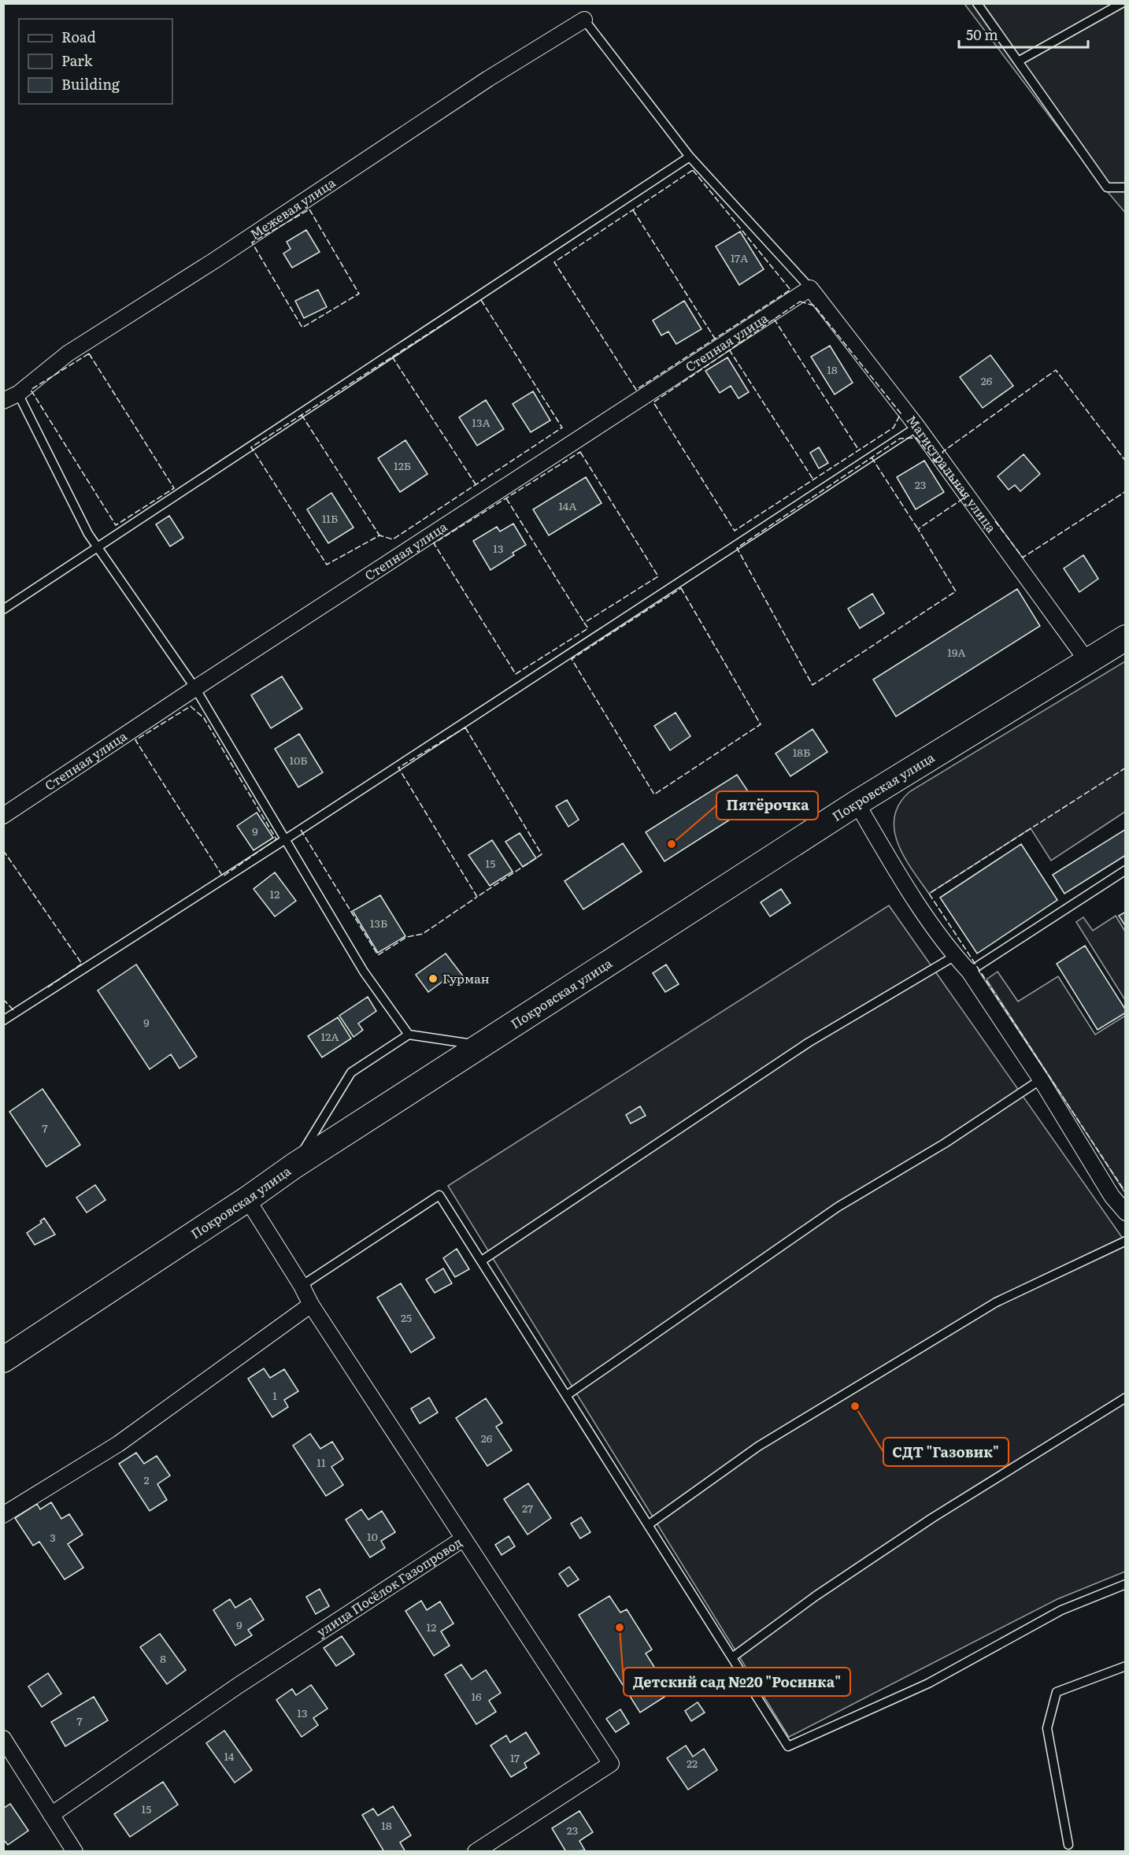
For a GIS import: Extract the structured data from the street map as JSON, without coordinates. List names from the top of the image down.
{
  "streets": {
    "main road": ["Покровская улица"],
    "street": [
      "Межевая улица",
      "Степная улица",
      "Магистральная улица",
      "улица Посёлок Газопровод"
    ]
  },
  "crossings": [
    ["Степная улица", "Магистральная улица"],
    ["Магистральная улица", "Покровская улица"],
    ["Покровская улица", "улица Посёлок Газопровод"]
  ],
  "places": [
    "Пятёрочка",
    "Гурман",
    "СДТ \"Газовик\"",
    "Детский сад №20 \"Росинка\""
  ],
  "house_numbers": [
    "17А",
    "18",
    "26",
    "13А",
    "12Б",
    "23",
    "14А",
    "11Б",
    "13",
    "19А",
    "18Б",
    "10Б",
    "9",
    "15",
    "12",
    "13Б",
    "9",
    "12А",
    "7",
    "25",
    "1",
    "26",
    "11",
    "2",
    "27",
    "10",
    "3",
    "9",
    "12",
    "8",
    "16",
    "13",
    "7",
    "14",
    "17",
    "22",
    "15",
    "18",
    "23"
  ],
  "legend": ["Road", "Park", "Building"],
  "scale_bar": "50 m"
}
